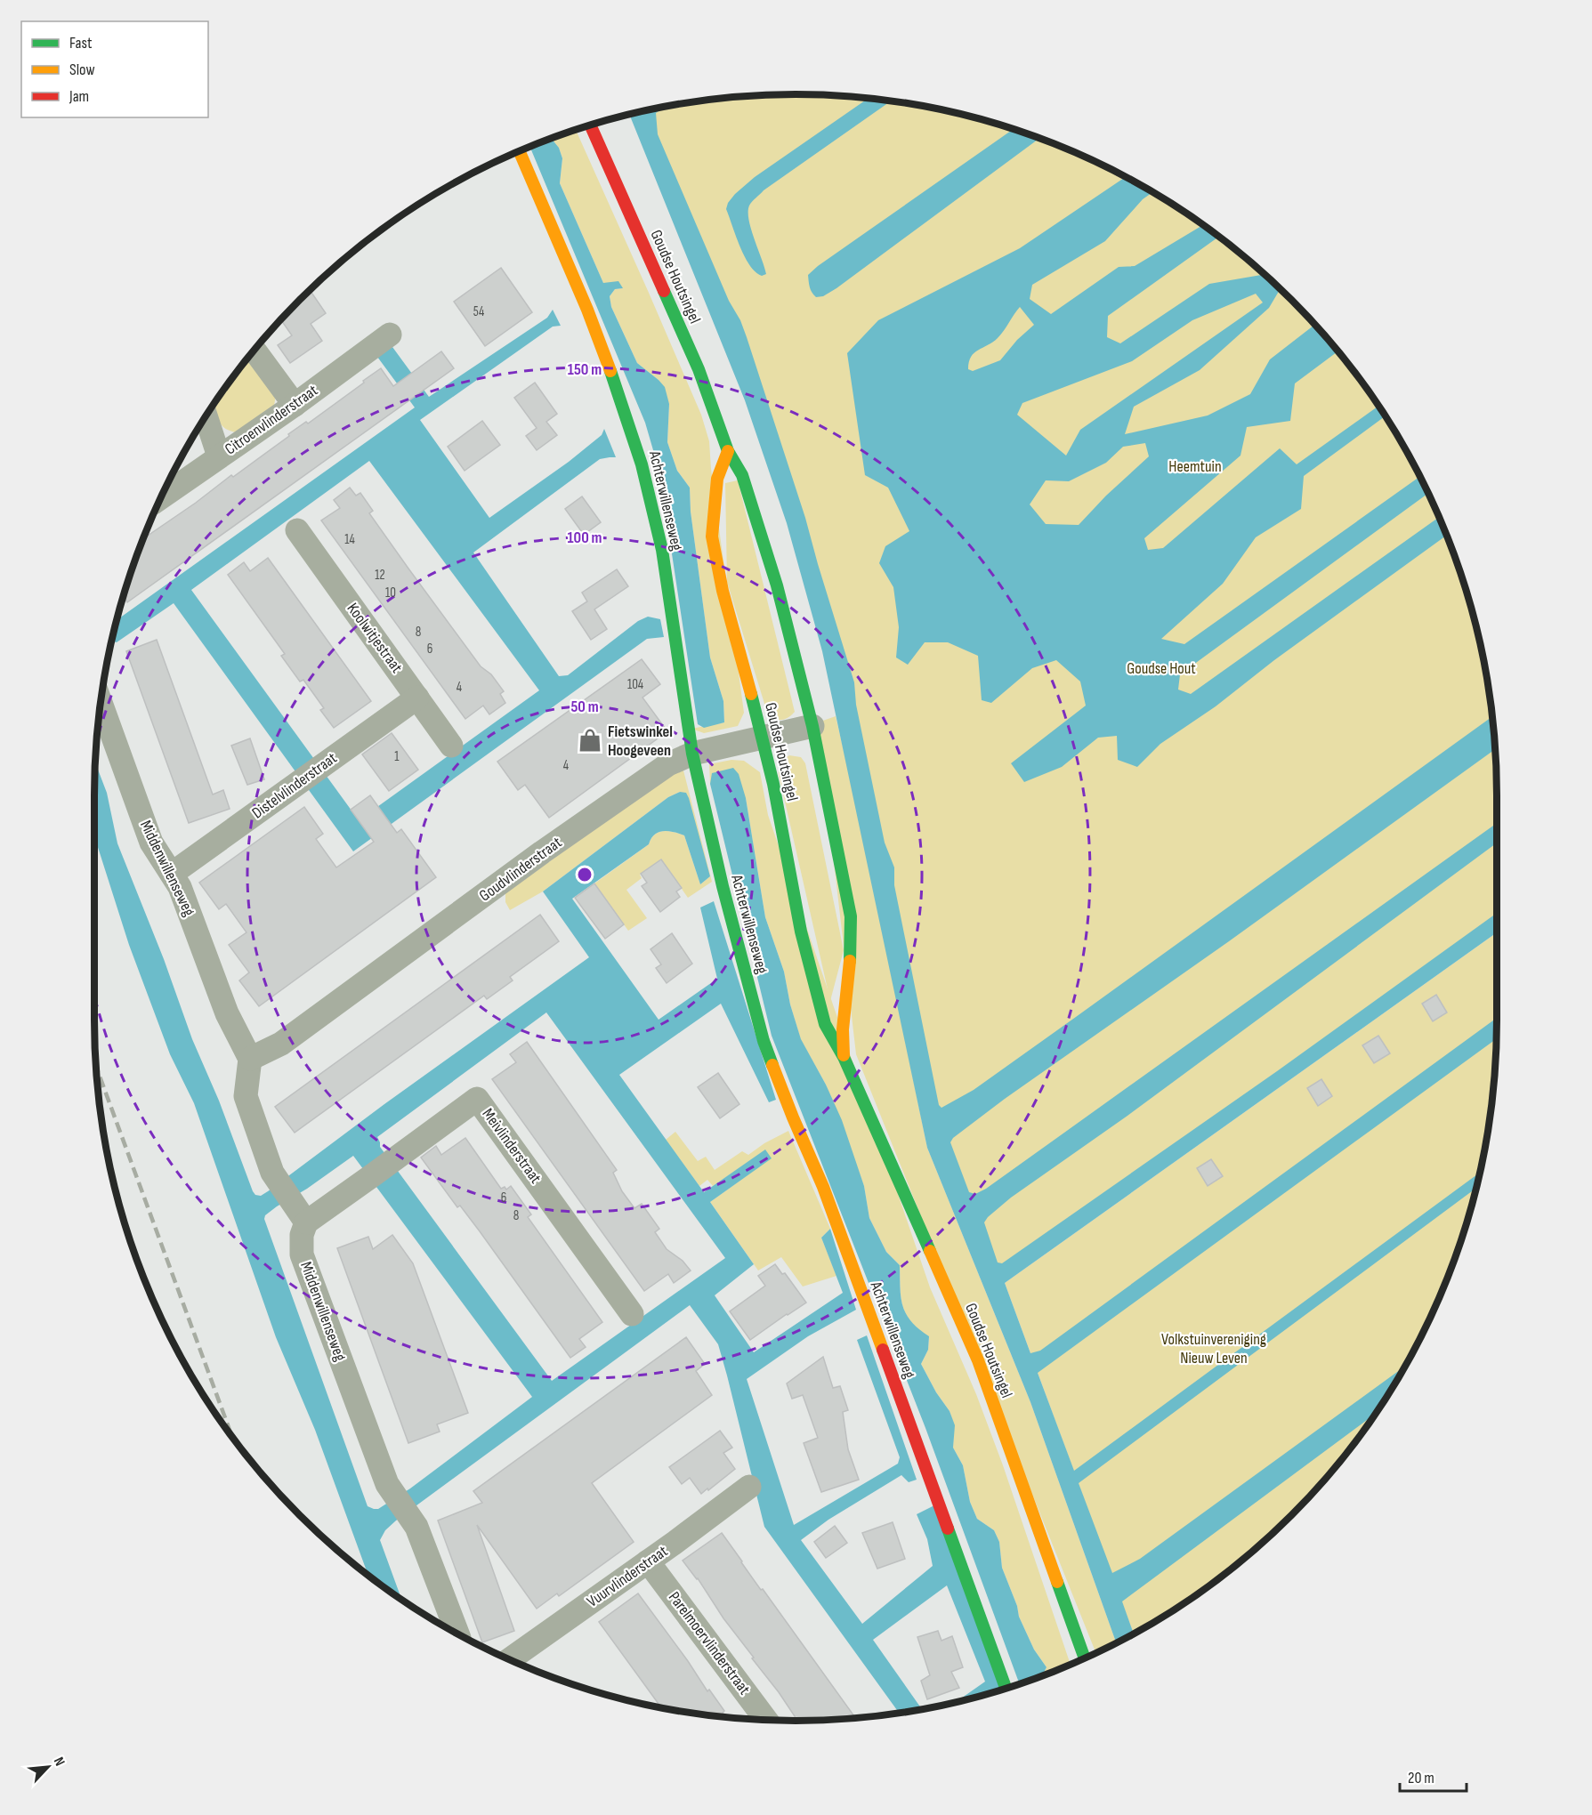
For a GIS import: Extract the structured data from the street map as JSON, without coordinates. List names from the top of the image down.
{
  "streets": {
    "main road": ["Goudse Houtsingel", "Achterwillenseweg"],
    "street": [
      "Citroenvlinderstraat",
      "Koolwitjestraat",
      "Distelvlinderstraat",
      "Middenwillenseweg",
      "Goudvlinderstraat",
      "Meivlinderstraat",
      "Vuurvlinderstraat",
      "Parelmoervlinderstraat"
    ]
  },
  "crossings": [
    ["Goudse Houtsingel", "Goudvlinderstraat"],
    ["Achterwillenseweg", "Goudvlinderstraat"],
    ["Koolwitjestraat", "Distelvlinderstraat"],
    ["Distelvlinderstraat", "Middenwillenseweg"],
    ["Middenwillenseweg", "Goudvlinderstraat"],
    ["Middenwillenseweg", "Meivlinderstraat"],
    ["Vuurvlinderstraat", "Parelmoervlinderstraat"]
  ],
  "parks": ["Heemtuin", "Goudse Hout", "Volkstuinvereniging Nieuw Leven"],
  "places": {
    "shop": ["Fietswinkel Hoogeveen"]
  },
  "house_numbers": [
    "54",
    "14",
    "12",
    "10",
    "8",
    "6",
    "104",
    "4",
    "1",
    "4",
    "6",
    "8"
  ],
  "legend": ["Fast", "Slow", "Jam"],
  "scale_bar": "20 m",
  "north": "top right",
  "rings": ["150 m", "100 m", "50 m"]
}
